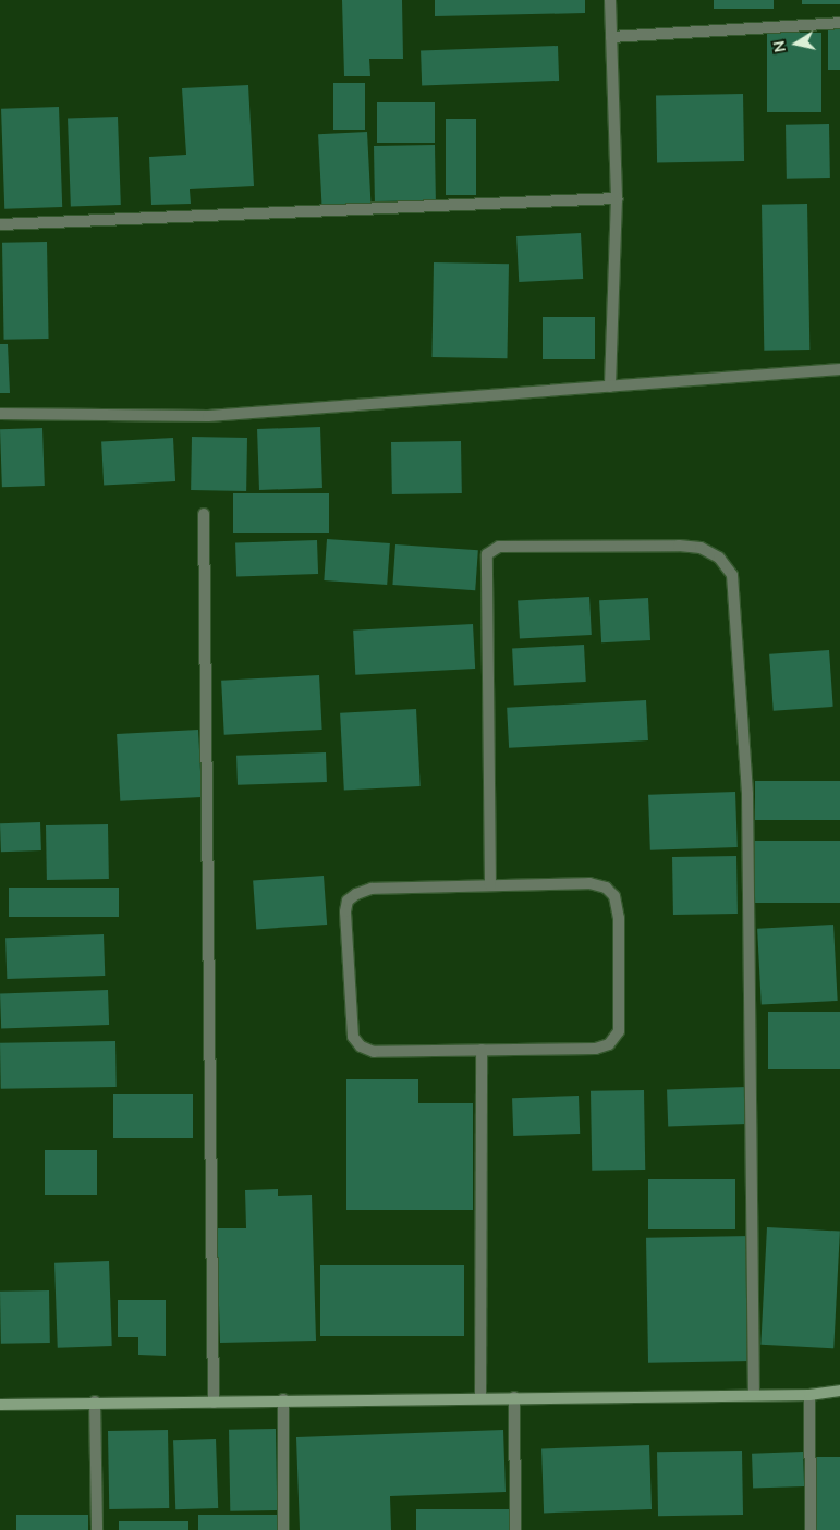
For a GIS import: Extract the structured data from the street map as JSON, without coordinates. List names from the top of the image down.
{
  "north": "left"
}
